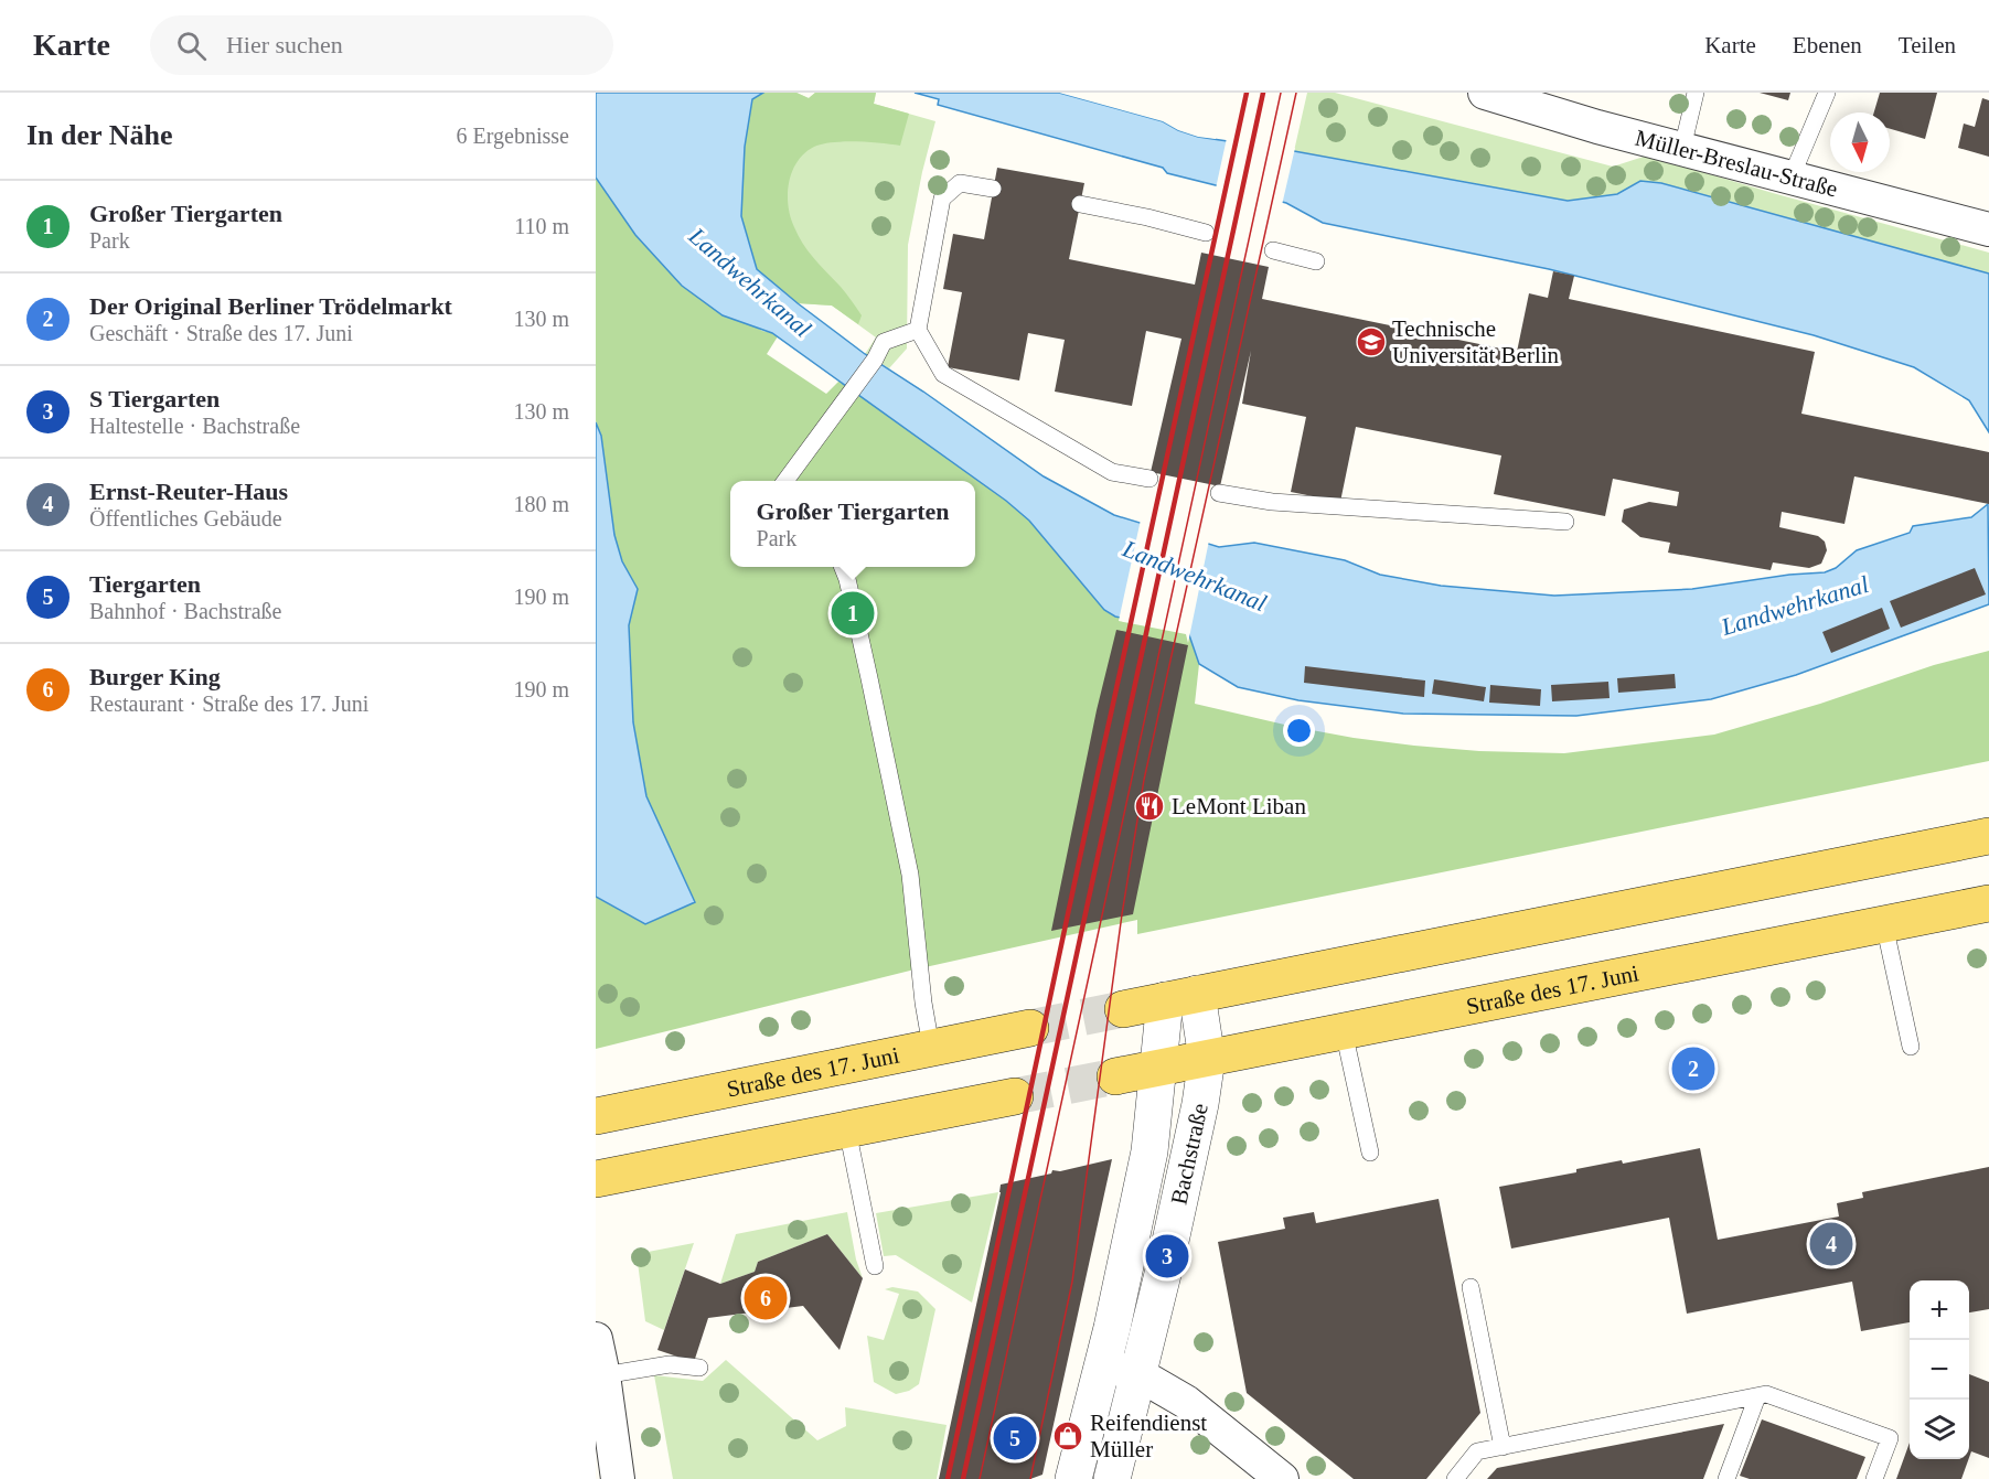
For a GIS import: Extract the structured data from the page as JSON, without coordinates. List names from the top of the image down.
{
  "streets": {
    "main road": ["Straße des 17. Juni"],
    "street": ["Müller-Breslau-Straße", "Bachstraße"]
  },
  "crossings": [
    ["Straße des 17. Juni", "Bachstraße"]
  ],
  "water": ["Landwehrkanal"],
  "places": {
    "school or university": ["Technische Universität Berlin"],
    "restaurant": ["LeMont Liban"],
    "shop": ["Reifendienst Müller"]
  },
  "north": "bottom",
  "page": {
    "header": "Karte",
    "search": "Hier suchen",
    "nav": ["Karte", "Ebenen", "Teilen"],
    "heading": ["In der Nähe", "6 Ergebnisse"],
    "list": [
      {
        "mark": "1",
        "name": "Großer Tiergarten",
        "note": "Park",
        "value": "110 m"
      },
      {
        "mark": "2",
        "name": "Der Original Berliner Trödelmarkt",
        "note": "Geschäft · Straße des 17. Juni",
        "value": "130 m"
      },
      {
        "mark": "3",
        "name": "S Tiergarten",
        "note": "Haltestelle · Bachstraße",
        "value": "130 m"
      },
      {
        "mark": "4",
        "name": "Ernst-Reuter-Haus",
        "note": "Öffentliches Gebäude",
        "value": "180 m"
      },
      {
        "mark": "5",
        "name": "Tiergarten",
        "note": "Bahnhof · Bachstraße",
        "value": "190 m"
      },
      {
        "mark": "6",
        "name": "Burger King",
        "note": "Restaurant · Straße des 17. Juni",
        "value": "190 m"
      }
    ],
    "popup": ["Großer Tiergarten", "Park"],
    "pins": [
      "1",
      "2",
      "4",
      "3",
      "6",
      "5"
    ],
    "map_buttons": ["+", "−"]
  }
}
